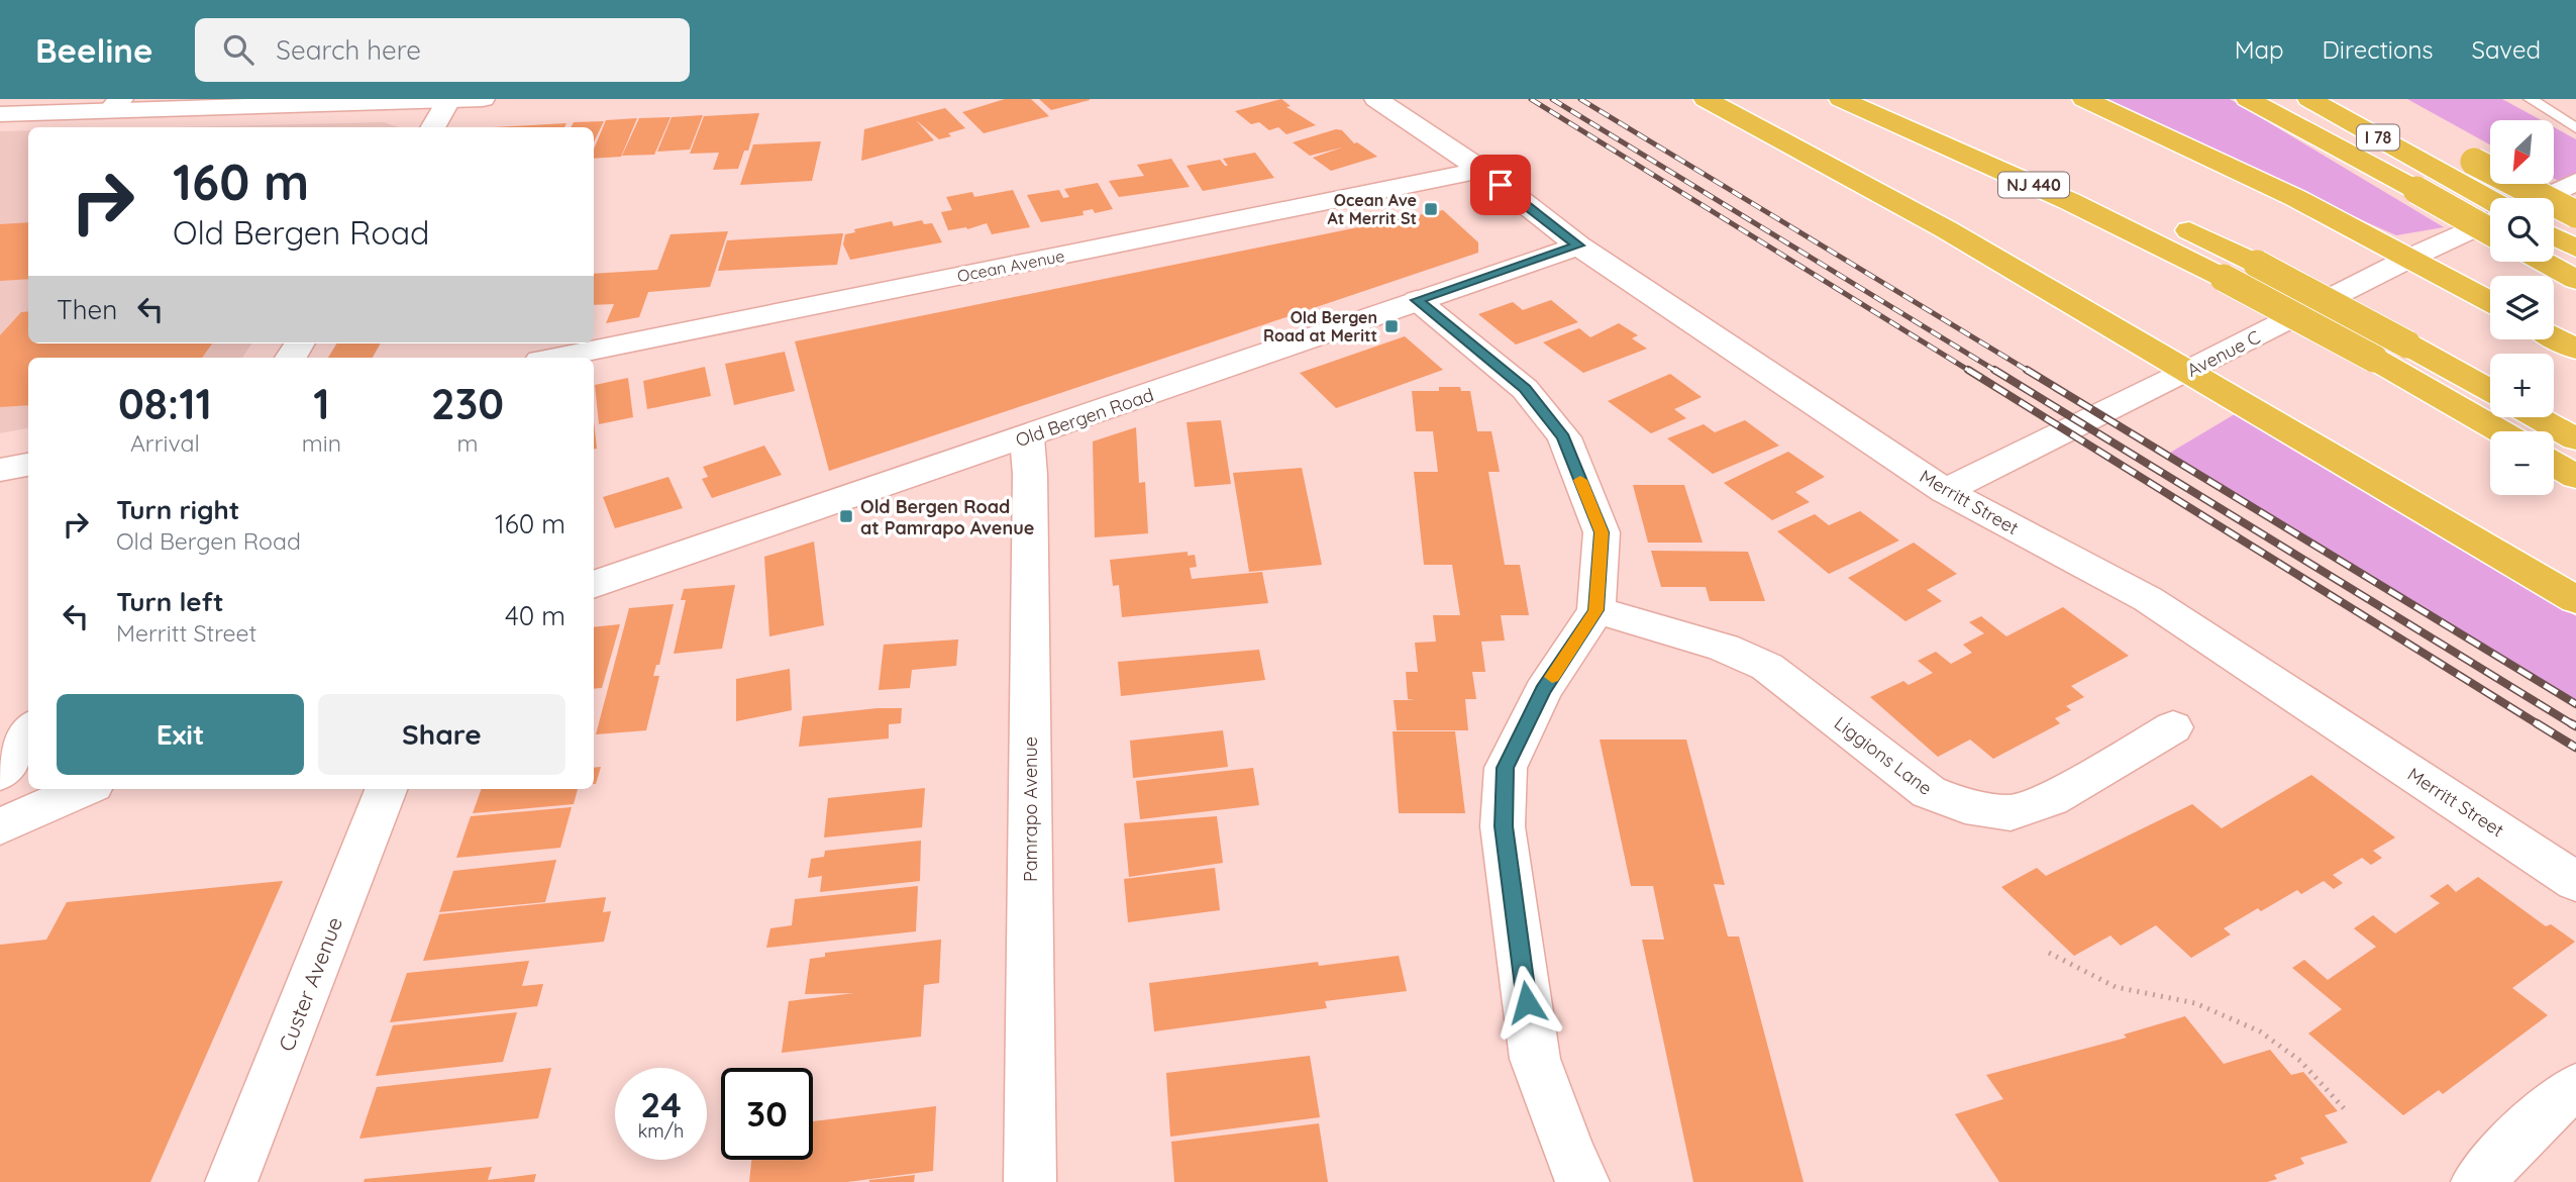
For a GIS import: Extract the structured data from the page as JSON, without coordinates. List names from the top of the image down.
{
  "streets": {
    "highway": ["I 78", "NJ 440"],
    "street": [
      "Ocean Avenue",
      "Avenue C",
      "Old Bergen Road",
      "Merritt Street",
      "Liggions Lane",
      "Pamrapo Avenue",
      "Custer Avenue"
    ]
  },
  "crossings": [
    ["Ocean Avenue", "Merritt Street"],
    ["Avenue C", "Merritt Street"],
    ["Old Bergen Road", "Merritt Street"],
    ["Old Bergen Road", "Pamrapo Avenue"]
  ],
  "places": {
    "transit": ["Ocean Ave At Merrit St", "Old Bergen Road at Meritt", "Old Bergen Road at Pamrapo Avenue"]
  },
  "north": "bottom left",
  "page": {
    "header": "Beeline",
    "search": "Search here",
    "nav": ["Map", "Directions", "Saved"],
    "map_buttons": ["+", "−"],
    "turn": ["160 m", "Old Bergen Road"],
    "then": "Then",
    "eta": [
      "08:11",
      "Arrival",
      "1",
      "min",
      "230",
      "m"
    ],
    "list": [
      {
        "name": "Turn right",
        "note": "Old Bergen Road",
        "value": "160 m"
      },
      {
        "name": "Turn left",
        "note": "Merritt Street",
        "value": "40 m"
      }
    ],
    "buttons": ["Exit", "Share"],
    "speed": "24 km/h",
    "limit": "30"
  }
}
